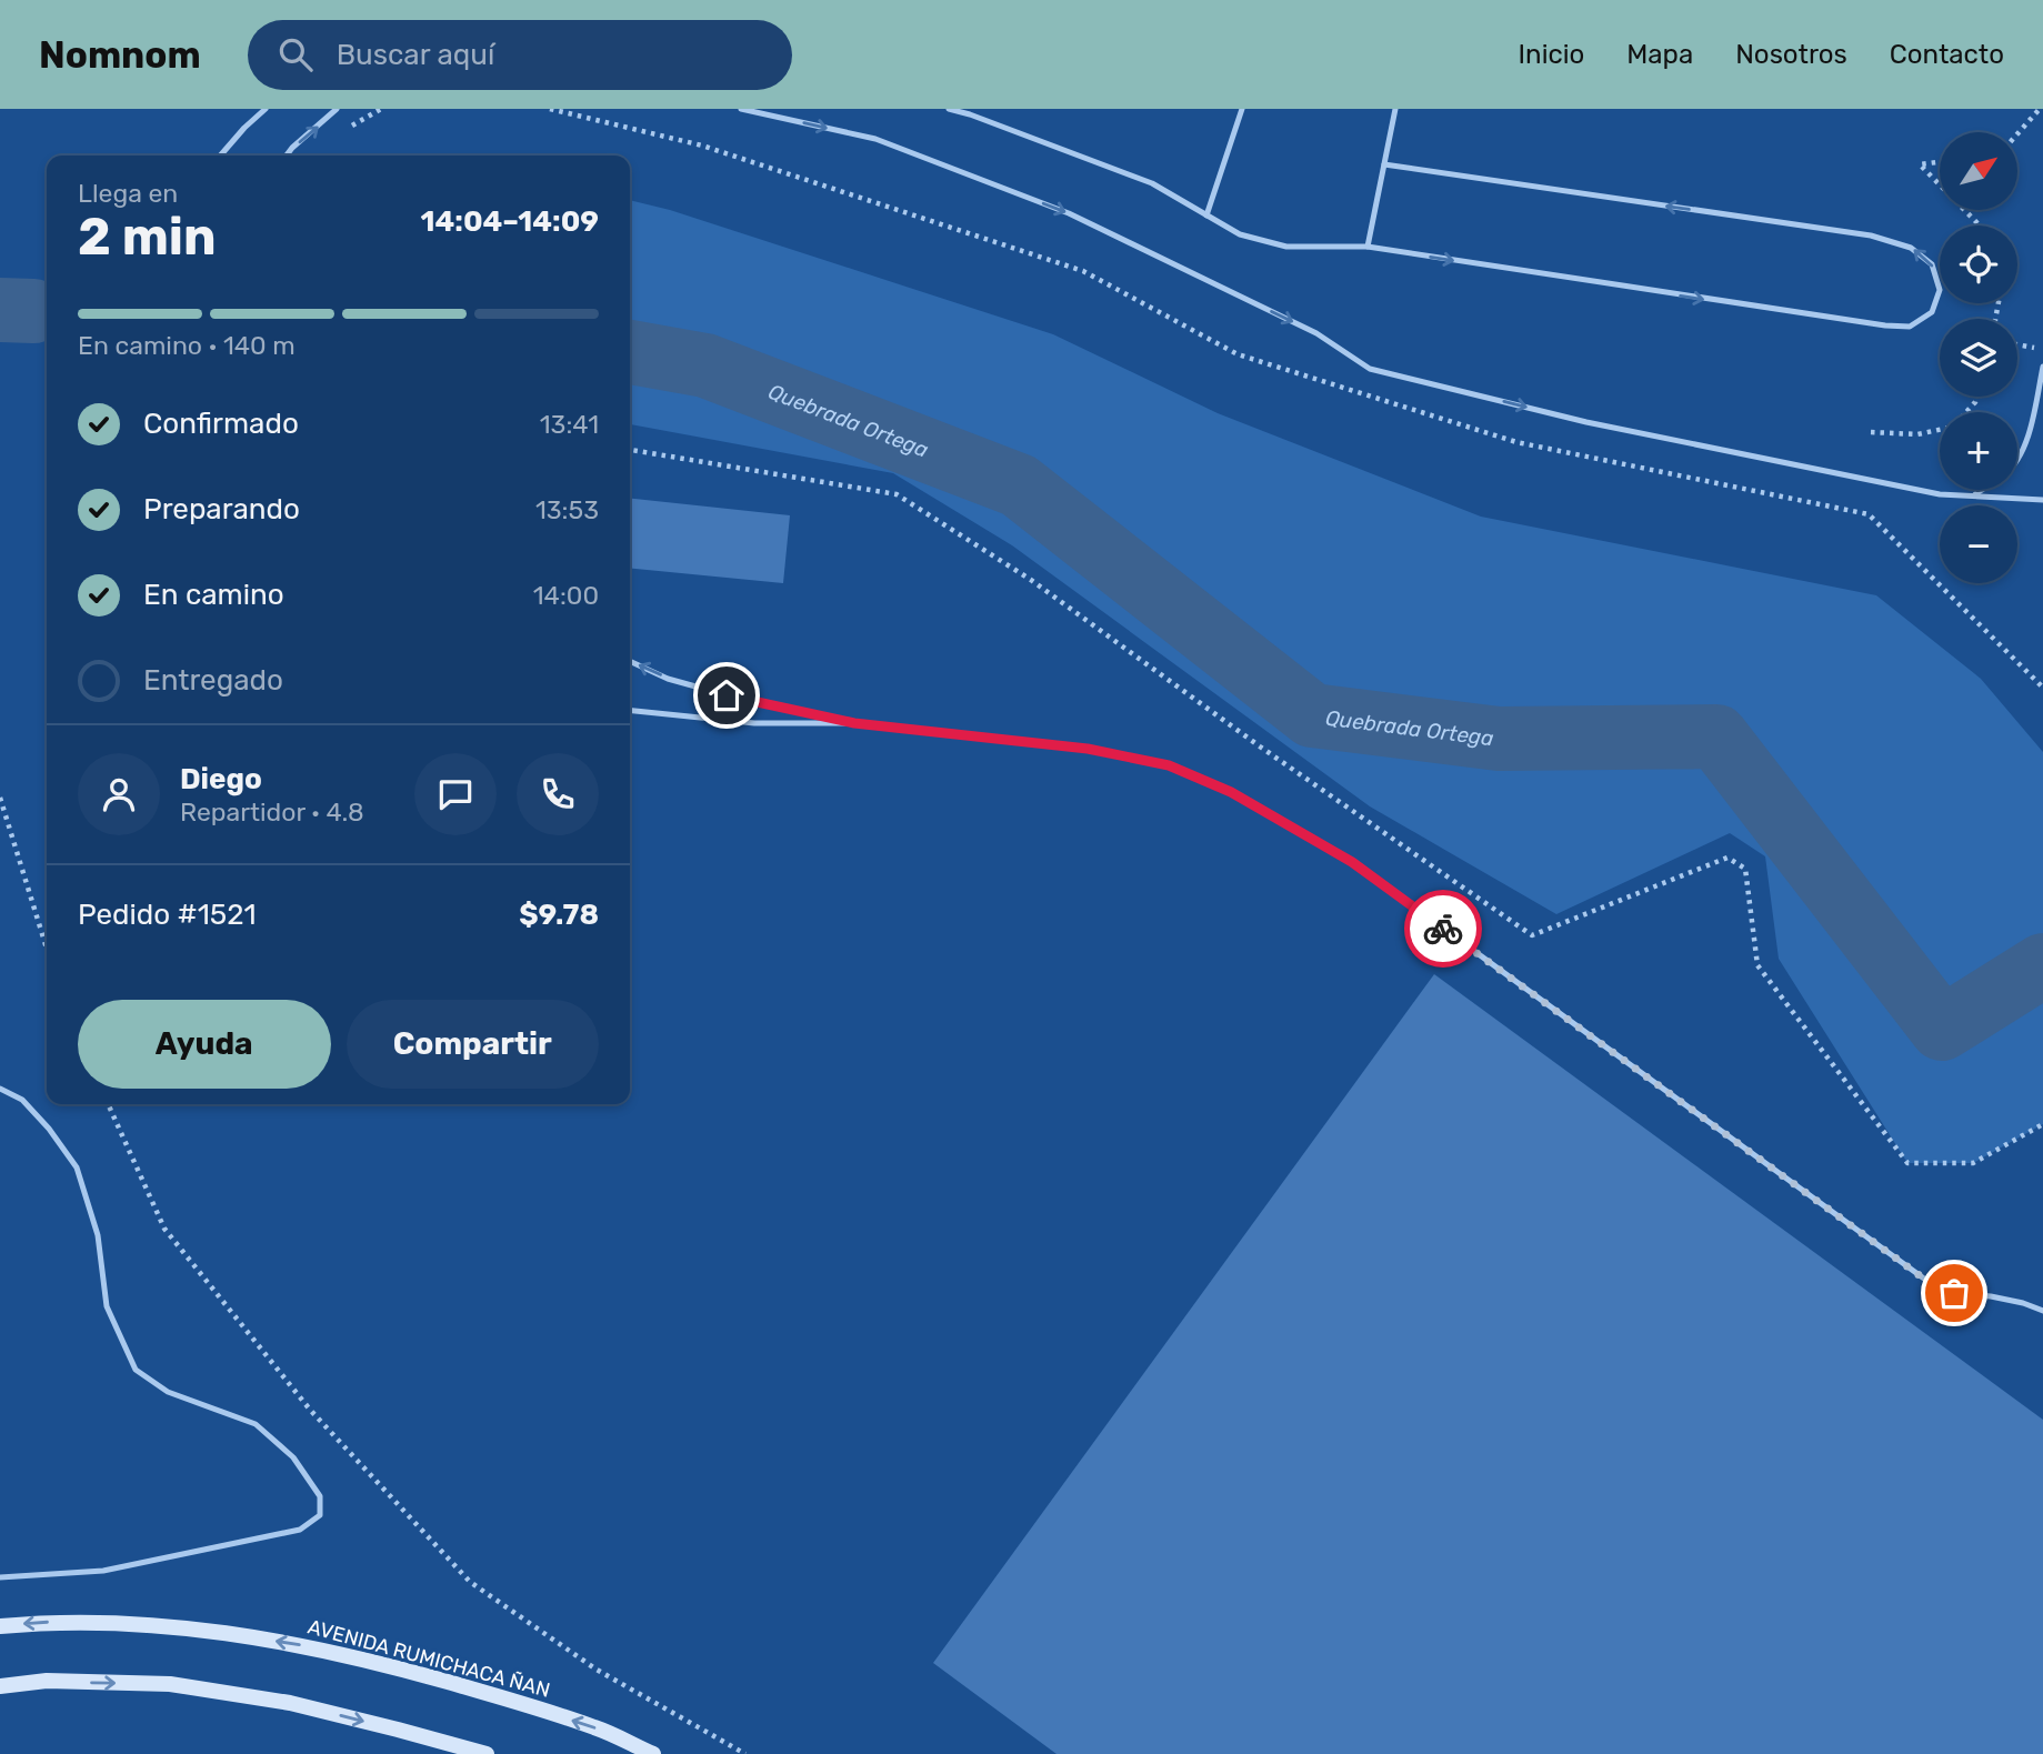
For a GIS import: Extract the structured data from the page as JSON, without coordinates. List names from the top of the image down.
{
  "streets": {
    "main road": ["AVENIDA RUMICHACA ÑAN"]
  },
  "water": ["Quebrada Ortega"],
  "north": "top right",
  "page": {
    "header": "Nomnom",
    "search": "Buscar aquí",
    "nav": [
      "Inicio",
      "Mapa",
      "Nosotros",
      "Contacto"
    ],
    "map_buttons": ["+", "−"],
    "heading": ["2 min", "Llega en", "14:04–14:09"],
    "panel": [
      "Diego",
      "Repartidor · 4.8",
      "Pedido #1521",
      "$9.78"
    ],
    "bar": "En camino · 140 m",
    "list": [
      ["Confirmado", "13:41"],
      ["Preparando", "13:53"],
      ["En camino", "14:00"],
      "Entregado"
    ],
    "buttons": ["Ayuda", "Compartir"]
  }
}
